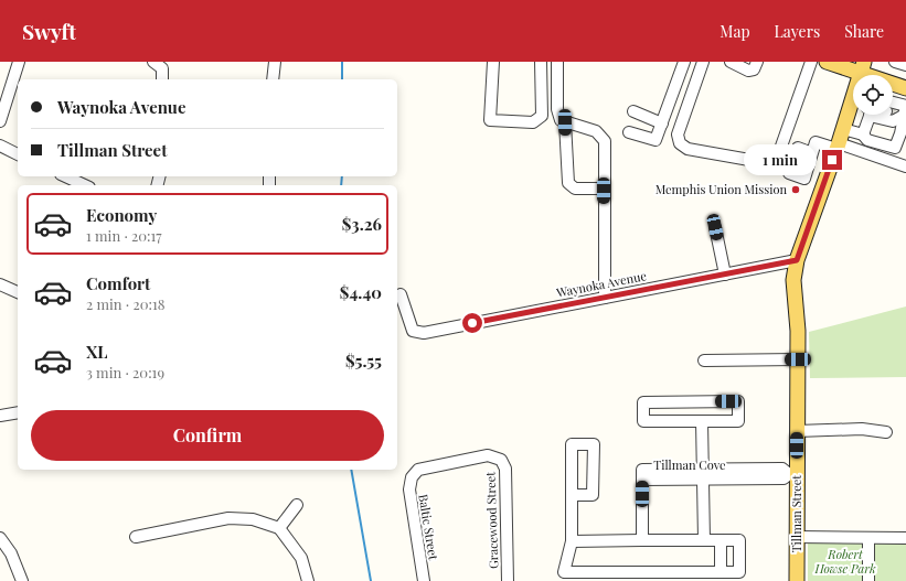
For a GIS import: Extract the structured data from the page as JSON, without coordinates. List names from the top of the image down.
{
  "streets": {
    "main road": ["Tillman Street"],
    "street": [
      "Waynoka Avenue",
      "Tillman Cove",
      "Gracewood Street",
      "Baltic Street"
    ]
  },
  "crossings": [
    ["Waynoka Avenue", "Tillman Street"],
    ["Tillman Cove", "Tillman Street"],
    ["Gracewood Street", "Baltic Street"]
  ],
  "parks": ["Robert Howse Park"],
  "places": ["Memphis Union Mission"],
  "page": {
    "header": "Swyft",
    "nav": ["Map", "Layers", "Share"],
    "banner": ["Waynoka Avenue", "Tillman Street"],
    "bubble": "1 min",
    "list": [
      {
        "name": "Economy",
        "note": "1 min · 20:17",
        "value": "$3.26"
      },
      {
        "name": "Comfort",
        "note": "2 min · 20:18",
        "value": "$4.40"
      },
      {
        "name": "XL",
        "note": "3 min · 20:19",
        "value": "$5.55"
      }
    ],
    "buttons": "Confirm"
  }
}
